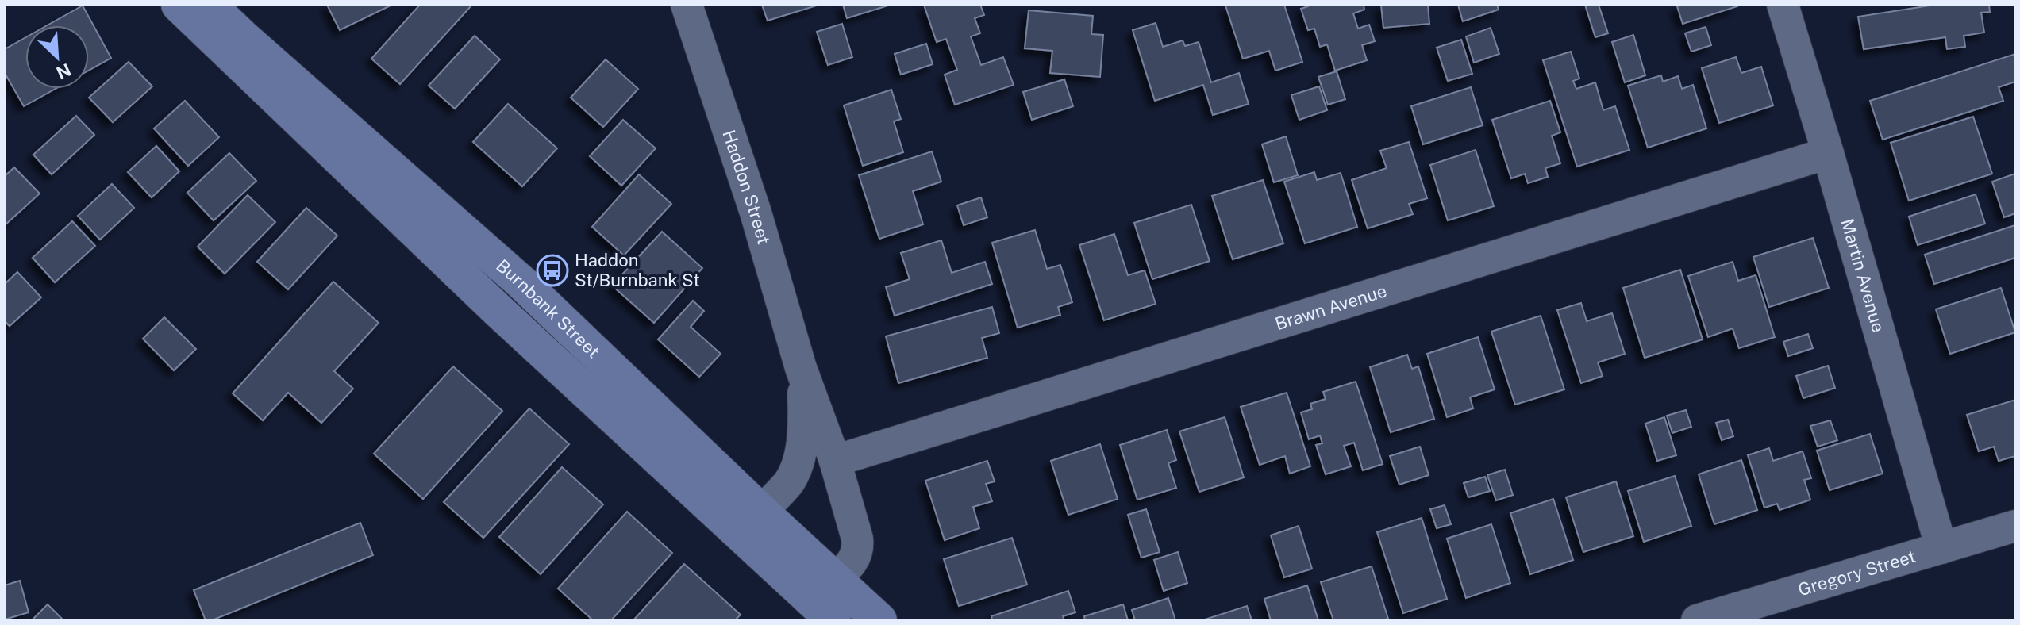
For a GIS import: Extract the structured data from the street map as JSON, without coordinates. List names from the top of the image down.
{
  "streets": {
    "main road": ["Burnbank Street"],
    "street": [
      "Haddon Street",
      "Martin Avenue",
      "Brawn Avenue",
      "Gregory Street"
    ]
  },
  "crossings": [
    ["Haddon Street", "Brawn Avenue"],
    ["Haddon Street", "Burnbank Street"],
    ["Martin Avenue", "Brawn Avenue"],
    ["Martin Avenue", "Gregory Street"]
  ],
  "places": {
    "bus stop": ["Haddon St/Burnbank St"]
  },
  "north": "bottom right"
}
